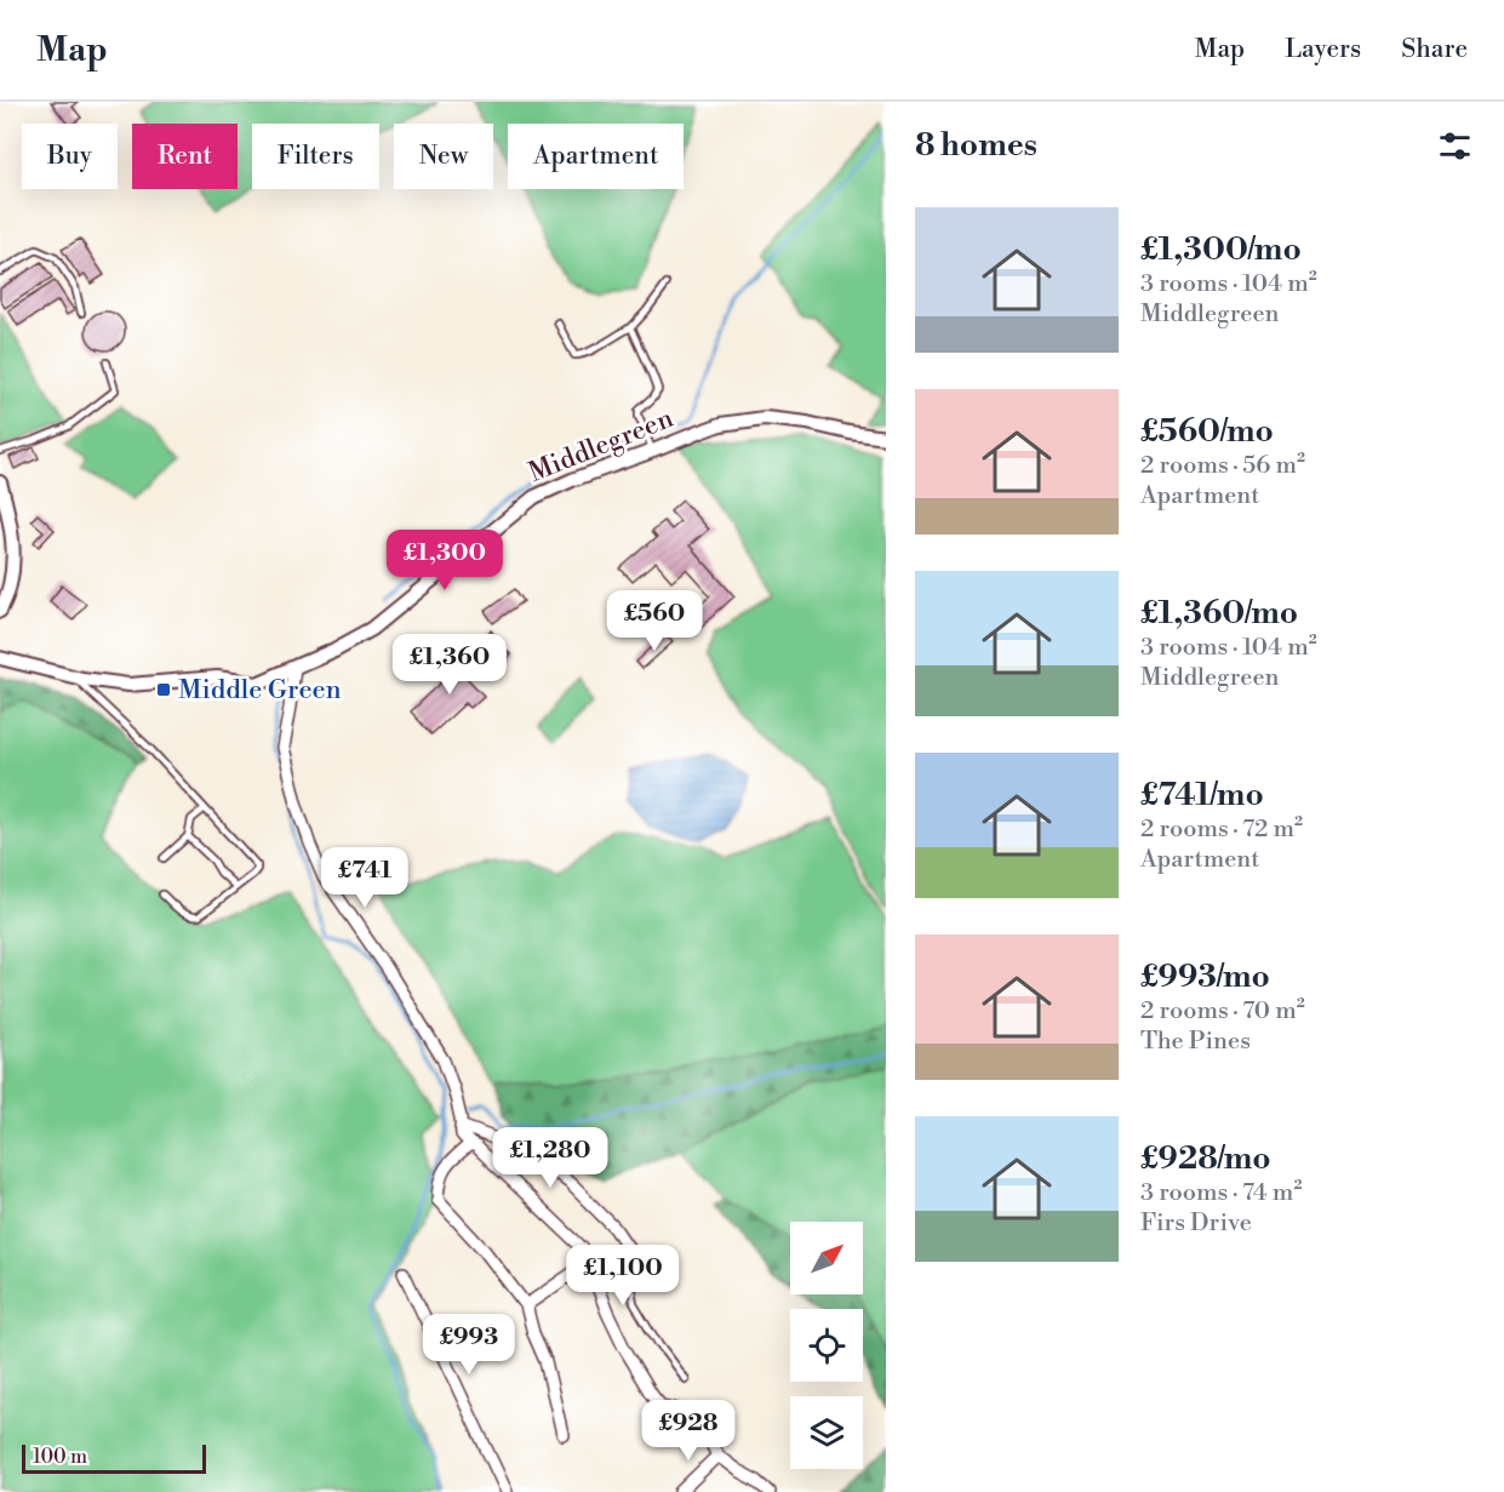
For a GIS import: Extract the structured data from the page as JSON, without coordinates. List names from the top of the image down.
{
  "streets": {
    "street": ["Middlegreen"]
  },
  "places": {
    "transit": ["Middle Green"]
  },
  "scale_bar": "100 m",
  "north": "top right",
  "page": {
    "header": "Map",
    "nav": ["Map", "Layers", "Share"],
    "heading": "8 homes",
    "chip": [
      "Buy",
      "Rent",
      "Filters",
      "New",
      "Apartment"
    ],
    "list": [
      {
        "name": "£1,300/mo",
        "note": "3 rooms · 104 m² · Middlegreen"
      },
      {
        "name": "£560/mo",
        "note": "2 rooms · 56 m² · Apartment"
      },
      {
        "name": "£1,360/mo",
        "note": "3 rooms · 104 m² · Middlegreen"
      },
      {
        "name": "£741/mo",
        "note": "2 rooms · 72 m² · Apartment"
      },
      {
        "name": "£993/mo",
        "note": "2 rooms · 70 m² · The Pines"
      },
      {
        "name": "£928/mo",
        "note": "3 rooms · 74 m² · Firs Drive"
      }
    ],
    "price": [
      "£1,300",
      "£560",
      "£1,360",
      "£741",
      "£1,280",
      "£1,100",
      "£993",
      "£928"
    ],
    "scale": "100 m"
  }
}
